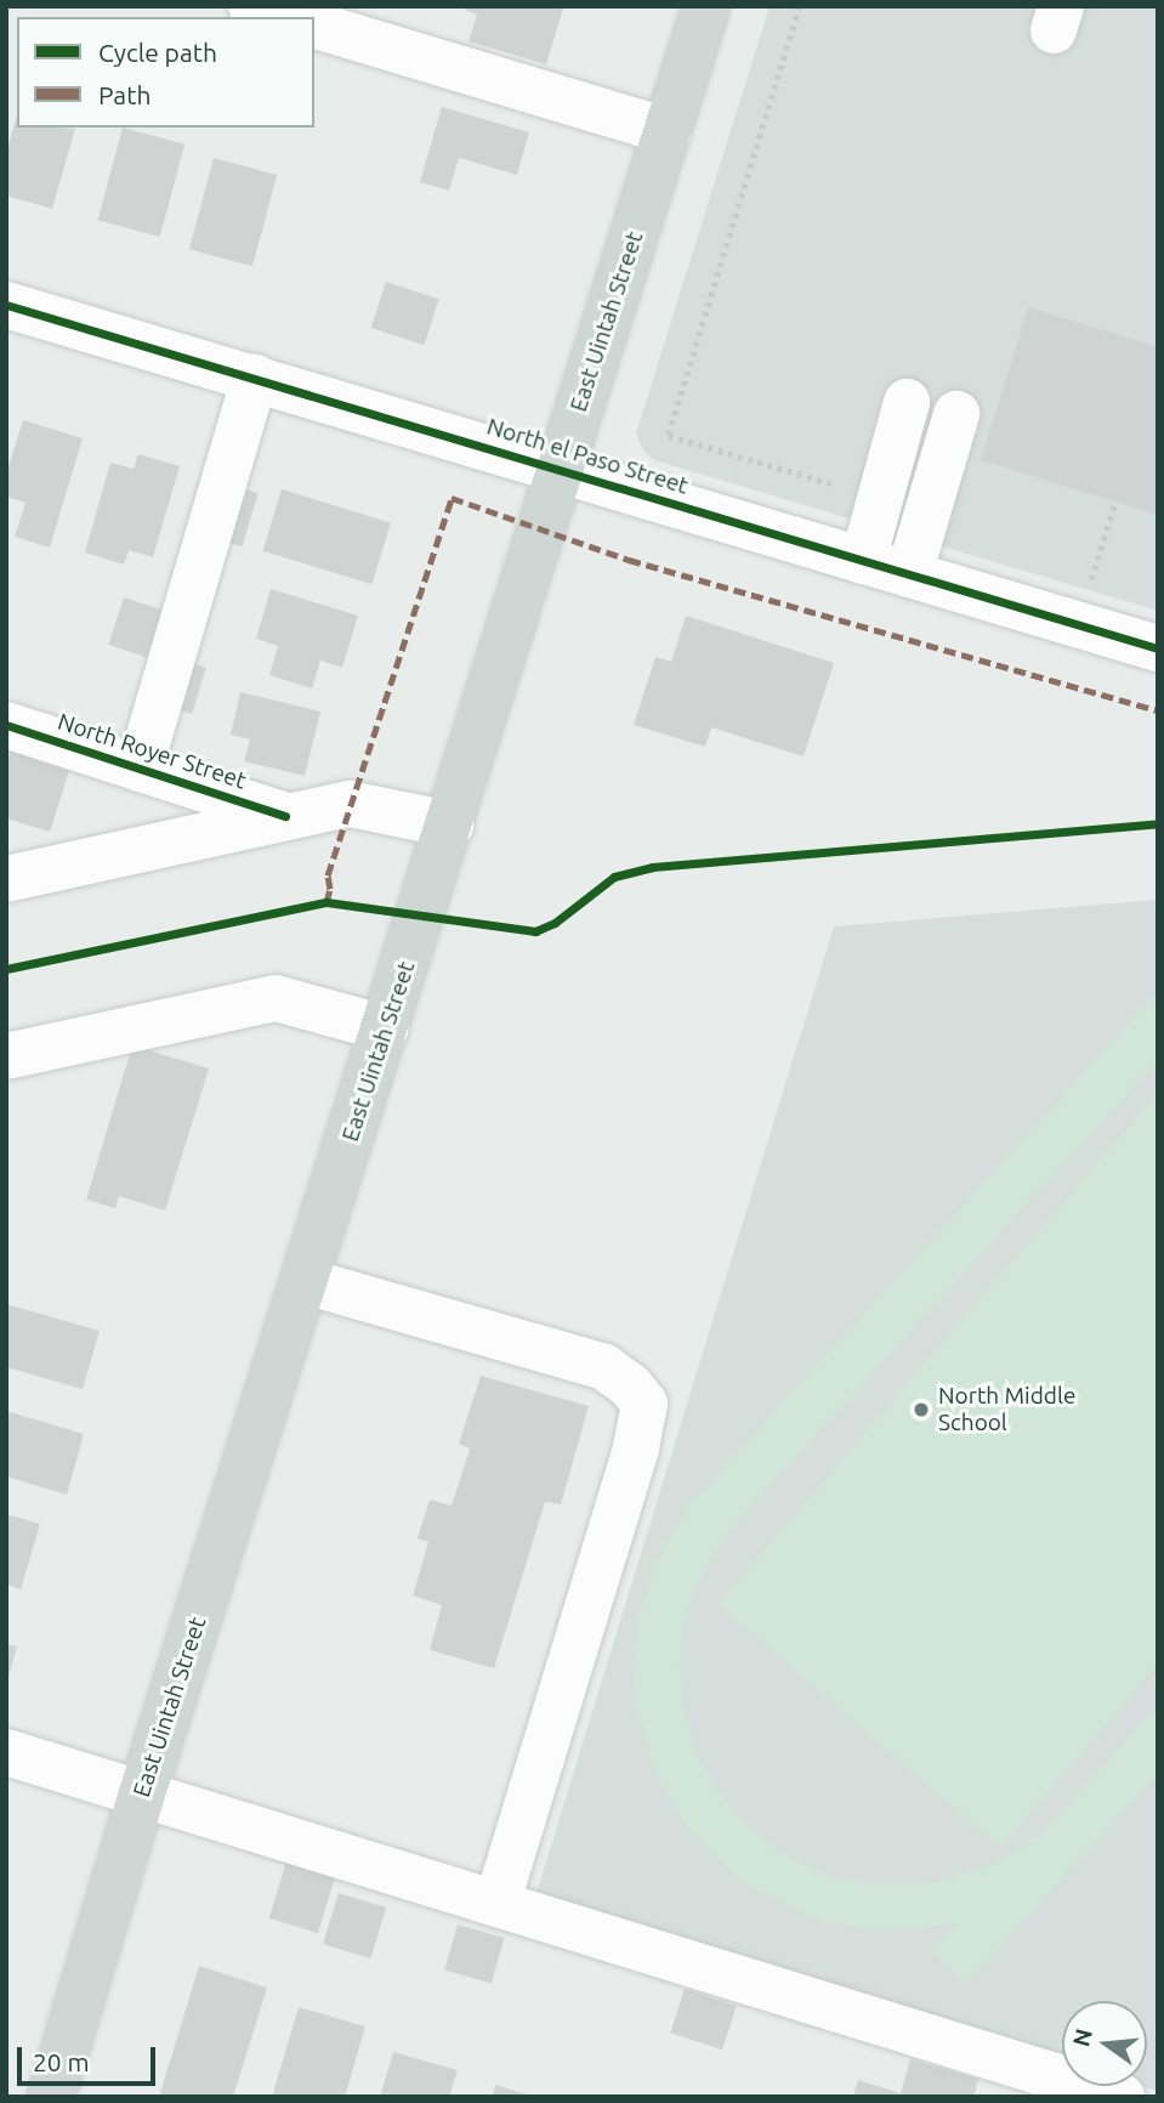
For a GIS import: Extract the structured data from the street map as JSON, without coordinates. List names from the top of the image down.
{
  "streets": {
    "main road": ["East Uintah Street"],
    "street": ["North el Paso Street", "North Royer Street"]
  },
  "crossings": [
    ["East Uintah Street", "North el Paso Street"]
  ],
  "places": ["North Middle School"],
  "legend": ["Cycle path", "Path"],
  "scale_bar": "20 m",
  "north": "left"
}
